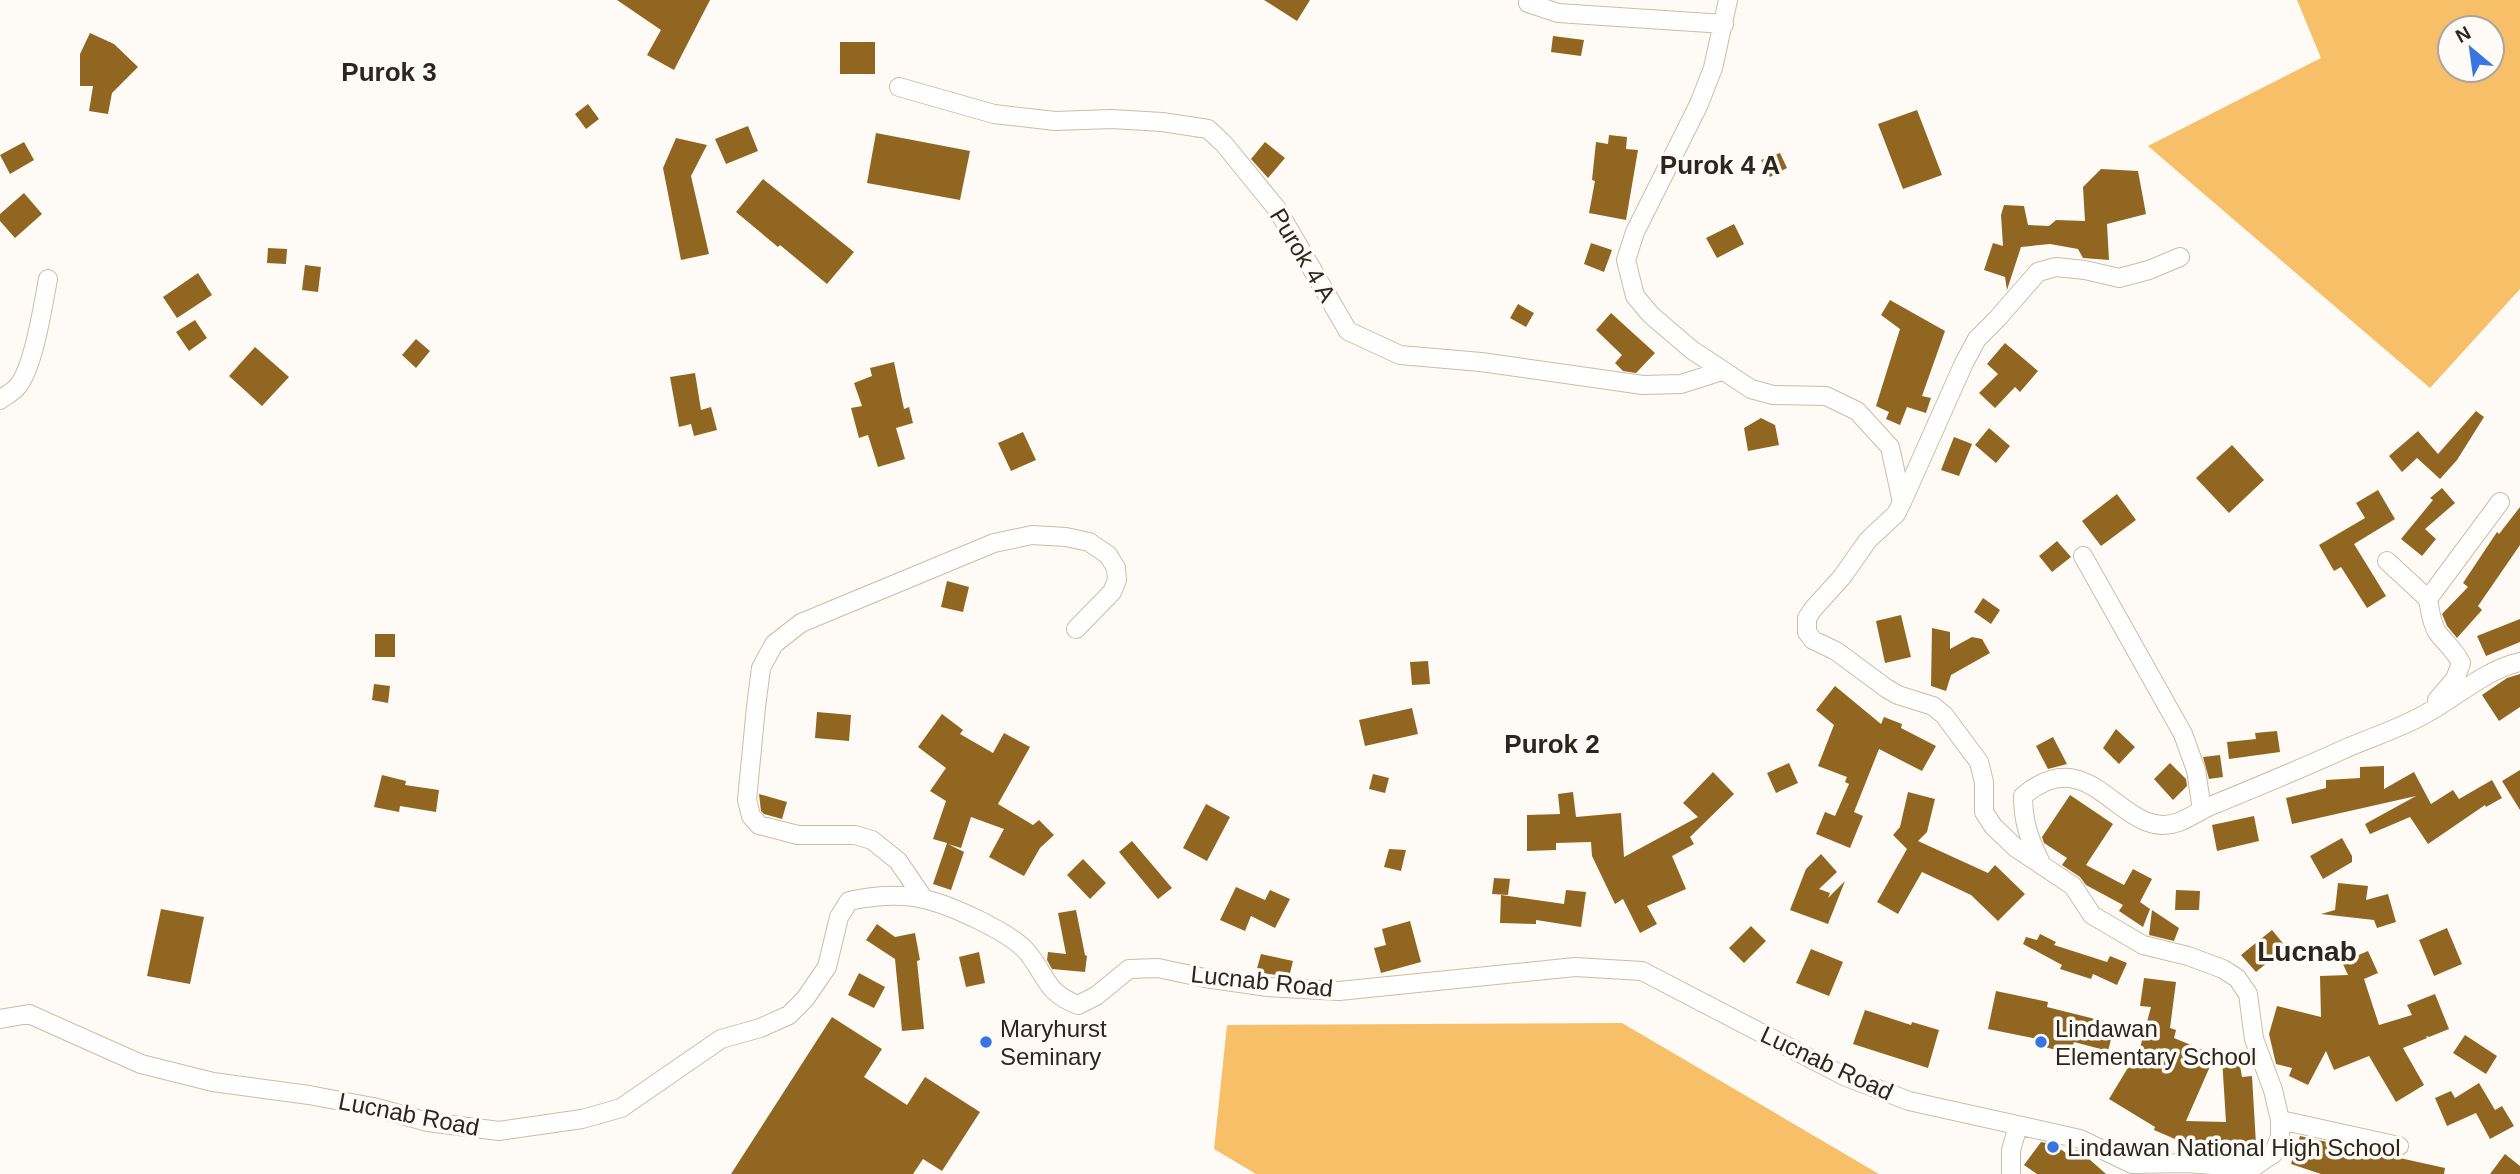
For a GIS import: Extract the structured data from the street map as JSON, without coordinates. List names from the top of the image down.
{
  "streets": {
    "street": ["Purok 4 A", "Lucnab Road"]
  },
  "districts": [
    "Purok 3",
    "Purok 4 A",
    "Purok 2",
    "Lucnab"
  ],
  "places": ["Maryhurst Seminary", "Lindawan Elementary School", "Lindawan National High School"],
  "north": "top left"
}
